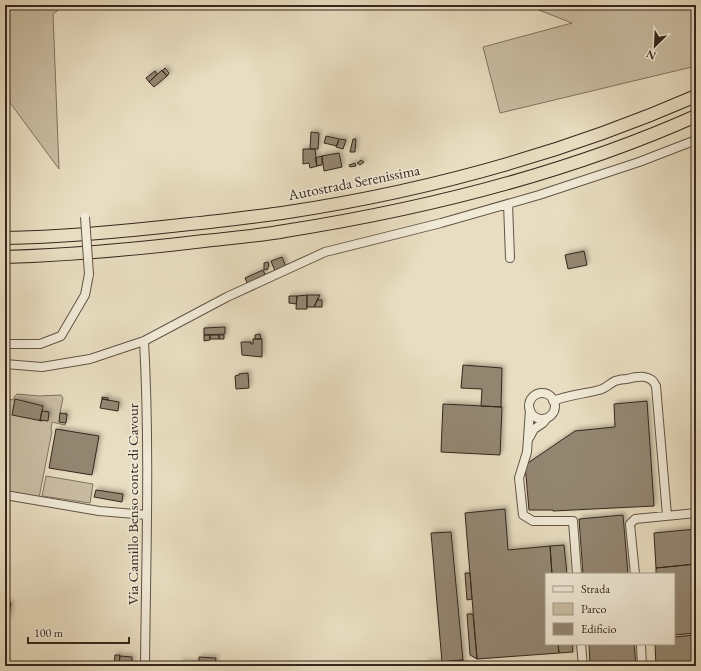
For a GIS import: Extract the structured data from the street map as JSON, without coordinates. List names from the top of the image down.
{
  "streets": {
    "highway": ["Autostrada Serenissima"],
    "street": ["Via Camillo Benso conte di Cavour"]
  },
  "legend": ["Strada", "Parco", "Edificio"],
  "scale_bar": "100 m",
  "north": "bottom left"
}
